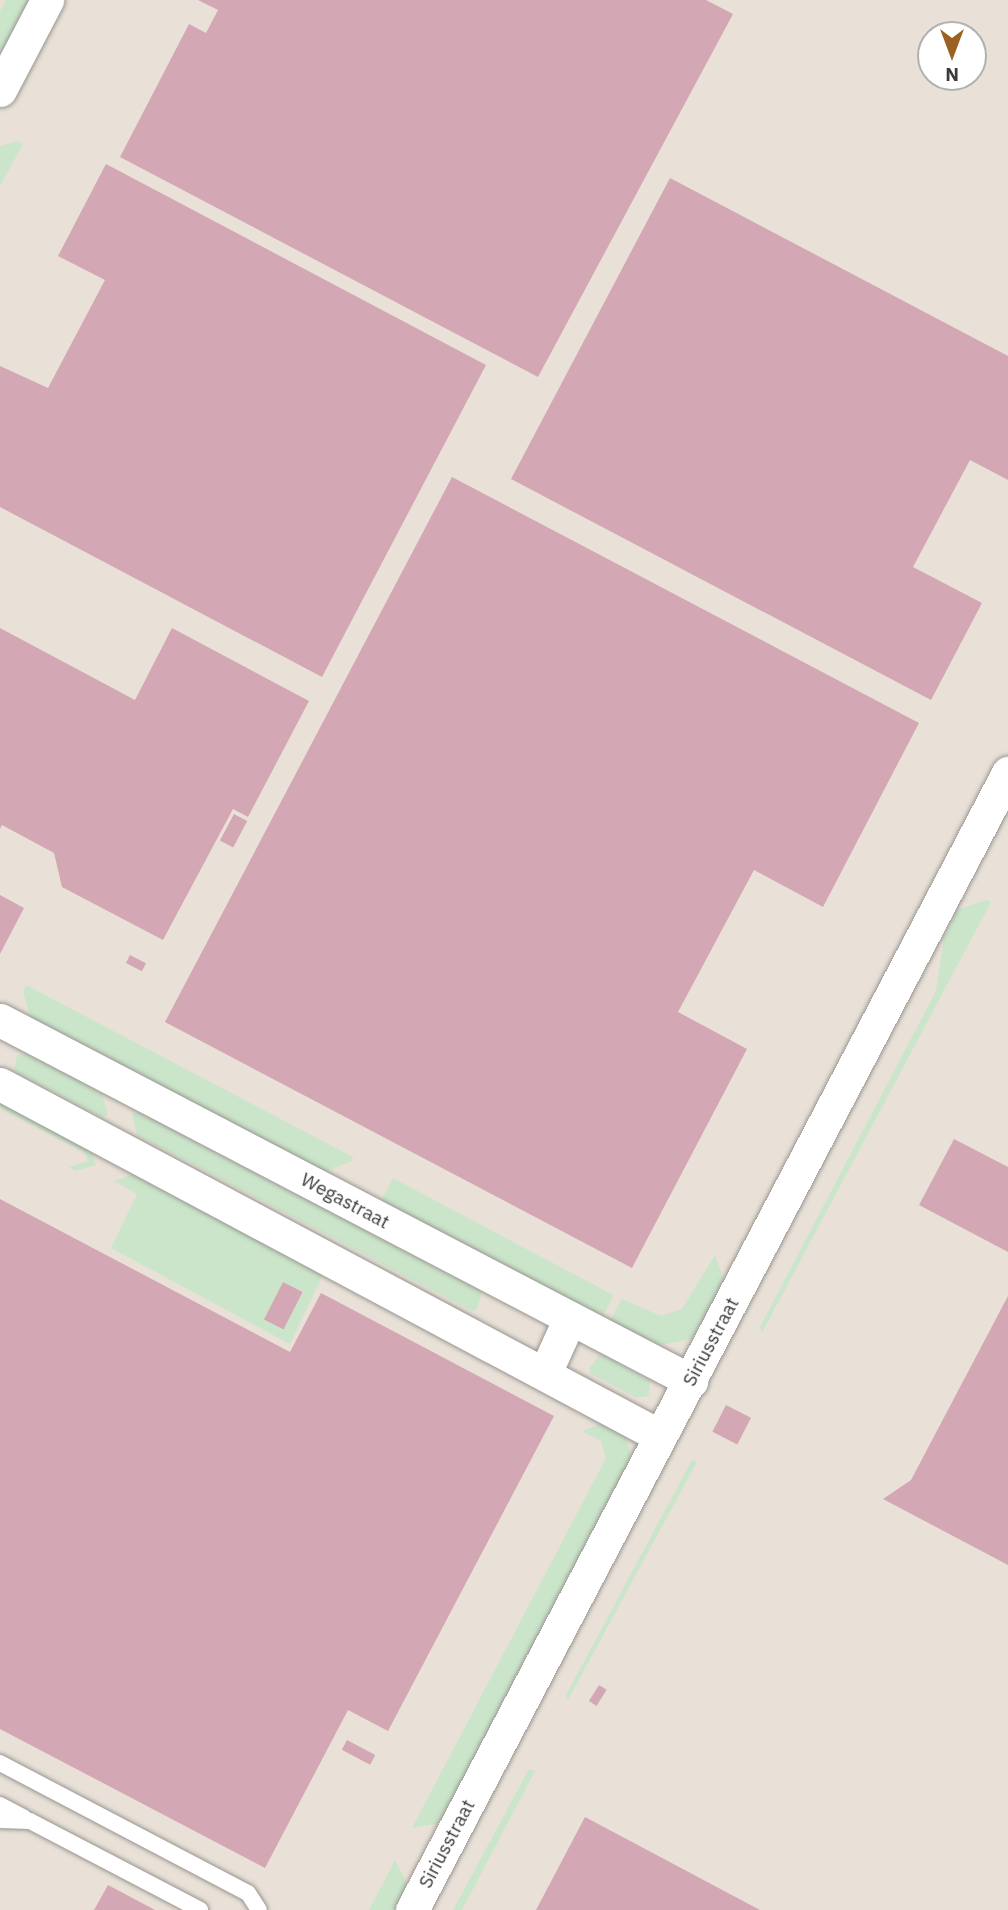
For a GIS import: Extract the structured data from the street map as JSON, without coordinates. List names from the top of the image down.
{
  "streets": {
    "street": ["Wegastraat", "Siriusstraat"]
  },
  "crossings": [
    ["Wegastraat", "Siriusstraat"]
  ],
  "north": "bottom"
}
